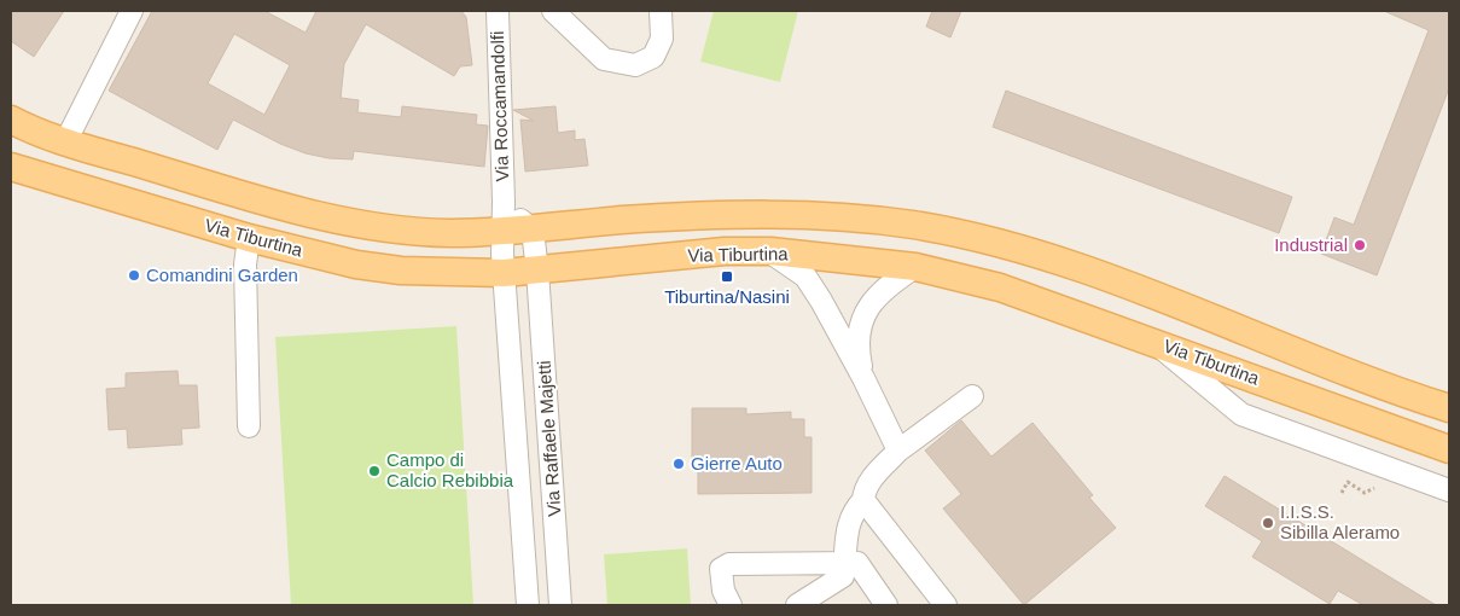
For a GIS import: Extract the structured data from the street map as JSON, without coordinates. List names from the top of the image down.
{
  "streets": {
    "main road": ["Via Tiburtina"],
    "street": ["Via Roccamandolfi", "Via Raffaele Majetti"]
  },
  "crossings": [
    ["Via Roccamandolfi", "Via Tiburtina"],
    ["Via Roccamandolfi", "Via Raffaele Majetti"],
    ["Via Tiburtina", "Via Raffaele Majetti"]
  ],
  "places": {
    "other": [
      "Industrial",
      "Comandini Garden",
      "Gierre Auto",
      "Campo di Calcio Rebibbia",
      "I.I.S.S. Sibilla Aleramo"
    ],
    "transit": ["Tiburtina/Nasini"]
  }
}
